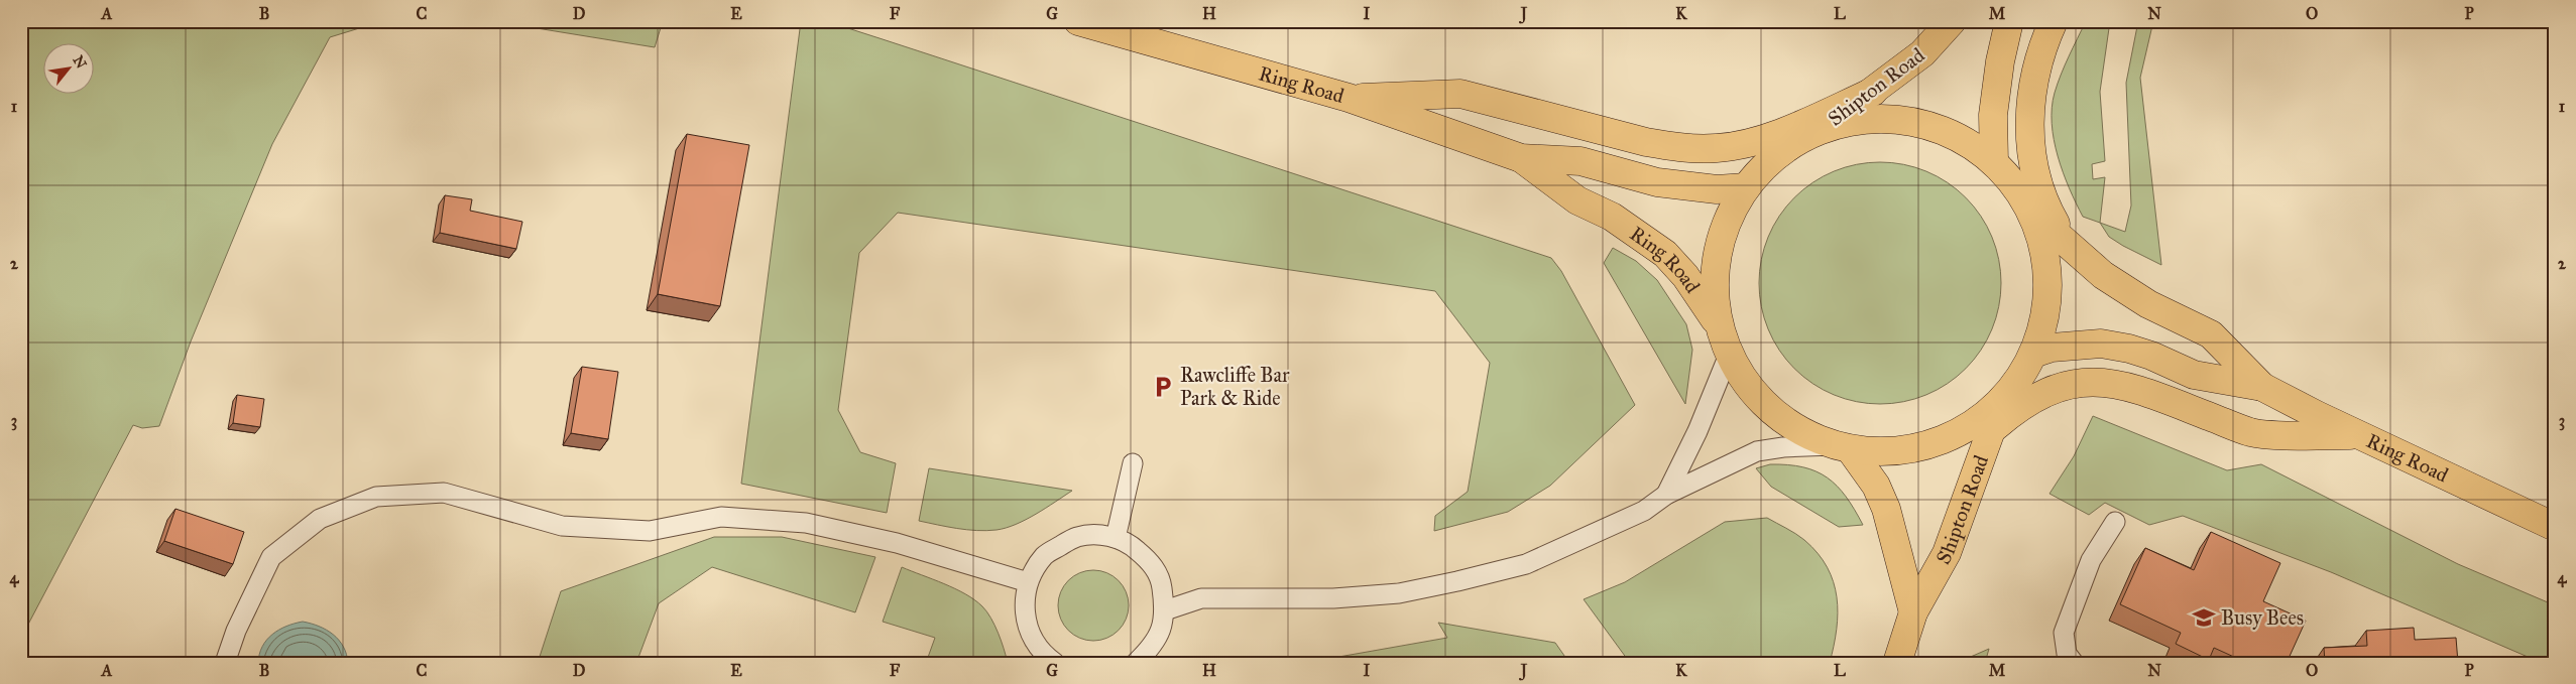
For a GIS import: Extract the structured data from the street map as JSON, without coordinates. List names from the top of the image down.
{
  "streets": {
    "main road": ["Ring Road", "Shipton Road"]
  },
  "places": {
    "parking": ["Rawcliffe Bar Park & Ride"],
    "school or university": ["Busy Bees"]
  },
  "north": "top right",
  "grid": {
    "columns": [
      "A",
      "B",
      "C",
      "D",
      "E",
      "F",
      "G",
      "H",
      "I",
      "J",
      "K",
      "L",
      "M",
      "N",
      "O",
      "P"
    ],
    "rows": [
      "1",
      "2",
      "3",
      "4"
    ]
  }
}
